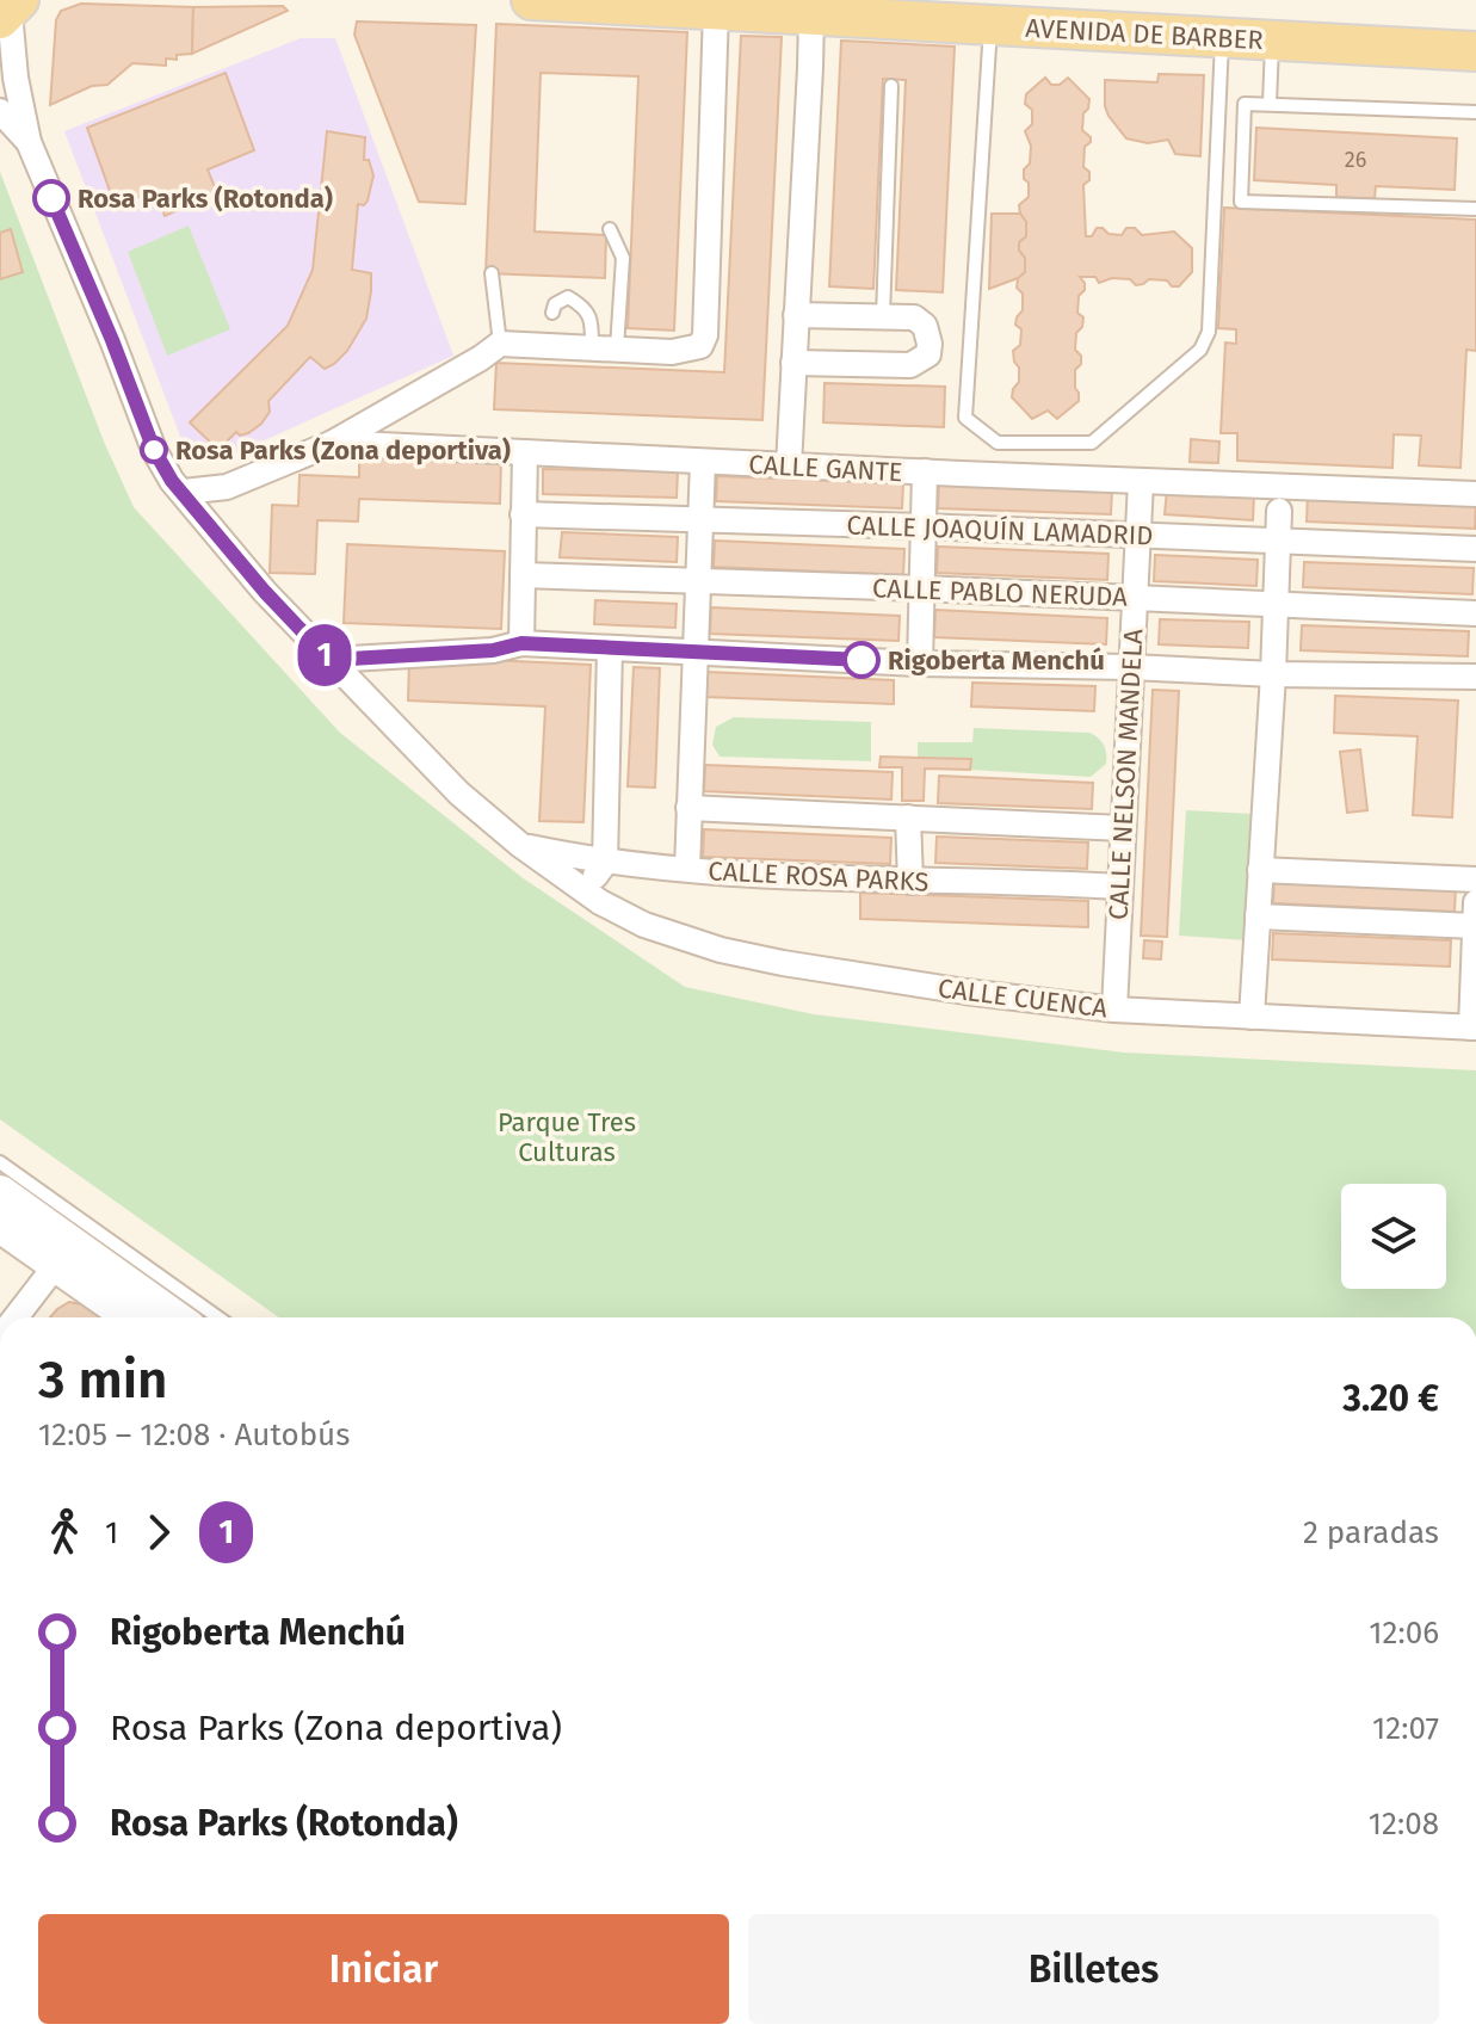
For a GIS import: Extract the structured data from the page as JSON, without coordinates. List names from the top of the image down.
{
  "streets": {
    "main road": ["AVENIDA DE BARBER"],
    "street": [
      "CALLE GANTE",
      "CALLE JOAQUÍN LAMADRID",
      "CALLE PABLO NERUDA",
      "CALLE NELSON MANDELA",
      "CALLE ROSA PARKS",
      "CALLE CUENCA"
    ]
  },
  "crossings": [
    ["CALLE GANTE", "CALLE NELSON MANDELA"],
    ["CALLE GANTE", "CALLE ROSA PARKS"],
    ["CALLE JOAQUÍN LAMADRID", "CALLE NELSON MANDELA"],
    ["CALLE PABLO NERUDA", "CALLE NELSON MANDELA"],
    ["CALLE NELSON MANDELA", "CALLE ROSA PARKS"],
    ["CALLE NELSON MANDELA", "CALLE CUENCA"],
    ["CALLE ROSA PARKS", "CALLE CUENCA"]
  ],
  "parks": ["Parque Tres Culturas"],
  "places": ["Rosa Parks (Rotonda)", "Rosa Parks (Zona deportiva)", "Rigoberta Menchú"],
  "lines": ["bus line 1"],
  "house_numbers": ["26"],
  "page": {
    "on_map": "1",
    "heading": ["3 min", "12:05 – 12:08 · Autobús", "3.20 €"],
    "legs": ["1", "1", "2 paradas"],
    "list": [
      {
        "name": "Rigoberta Menchú",
        "value": "12:06"
      },
      {
        "name": "Rosa Parks (Zona deportiva)",
        "value": "12:07"
      },
      {
        "name": "Rosa Parks (Rotonda)",
        "value": "12:08"
      }
    ],
    "buttons": ["Iniciar", "Billetes"]
  }
}
